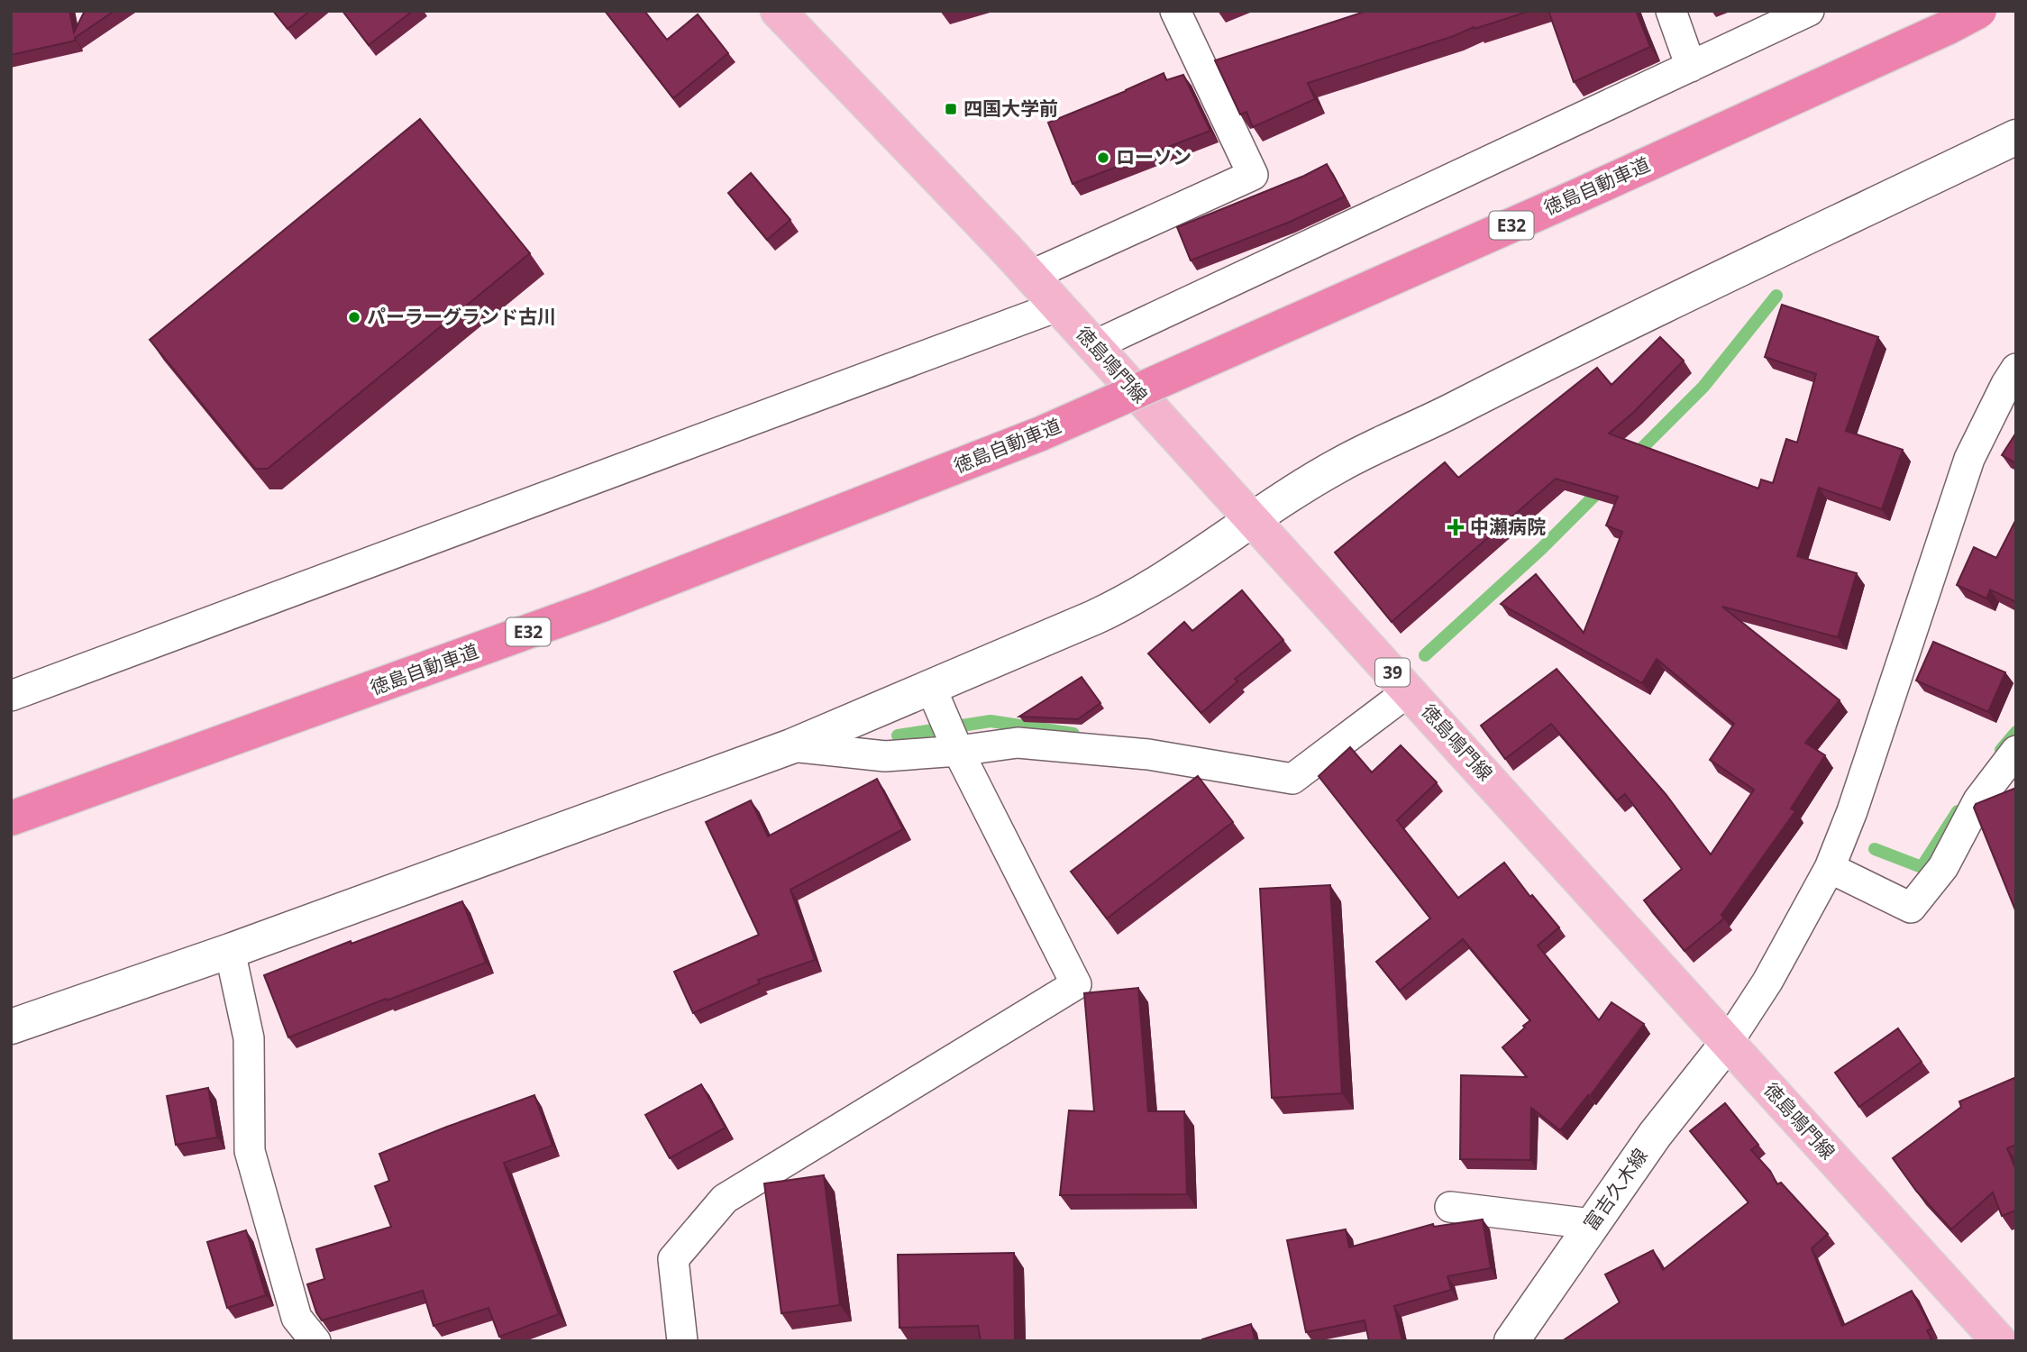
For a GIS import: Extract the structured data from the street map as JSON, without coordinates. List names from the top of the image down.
{
  "streets": {
    "highway": ["徳島自動車道", "E32"],
    "main road": ["徳島鳴門線", "39"],
    "street": ["富吉久木線"]
  },
  "crossings": [
    ["徳島鳴門線", "富吉久木線"]
  ],
  "places": {
    "transit": ["四国大学前"],
    "other": ["ローソン", "パーラーグランド古川"],
    "health": ["中瀬病院"]
  }
}
